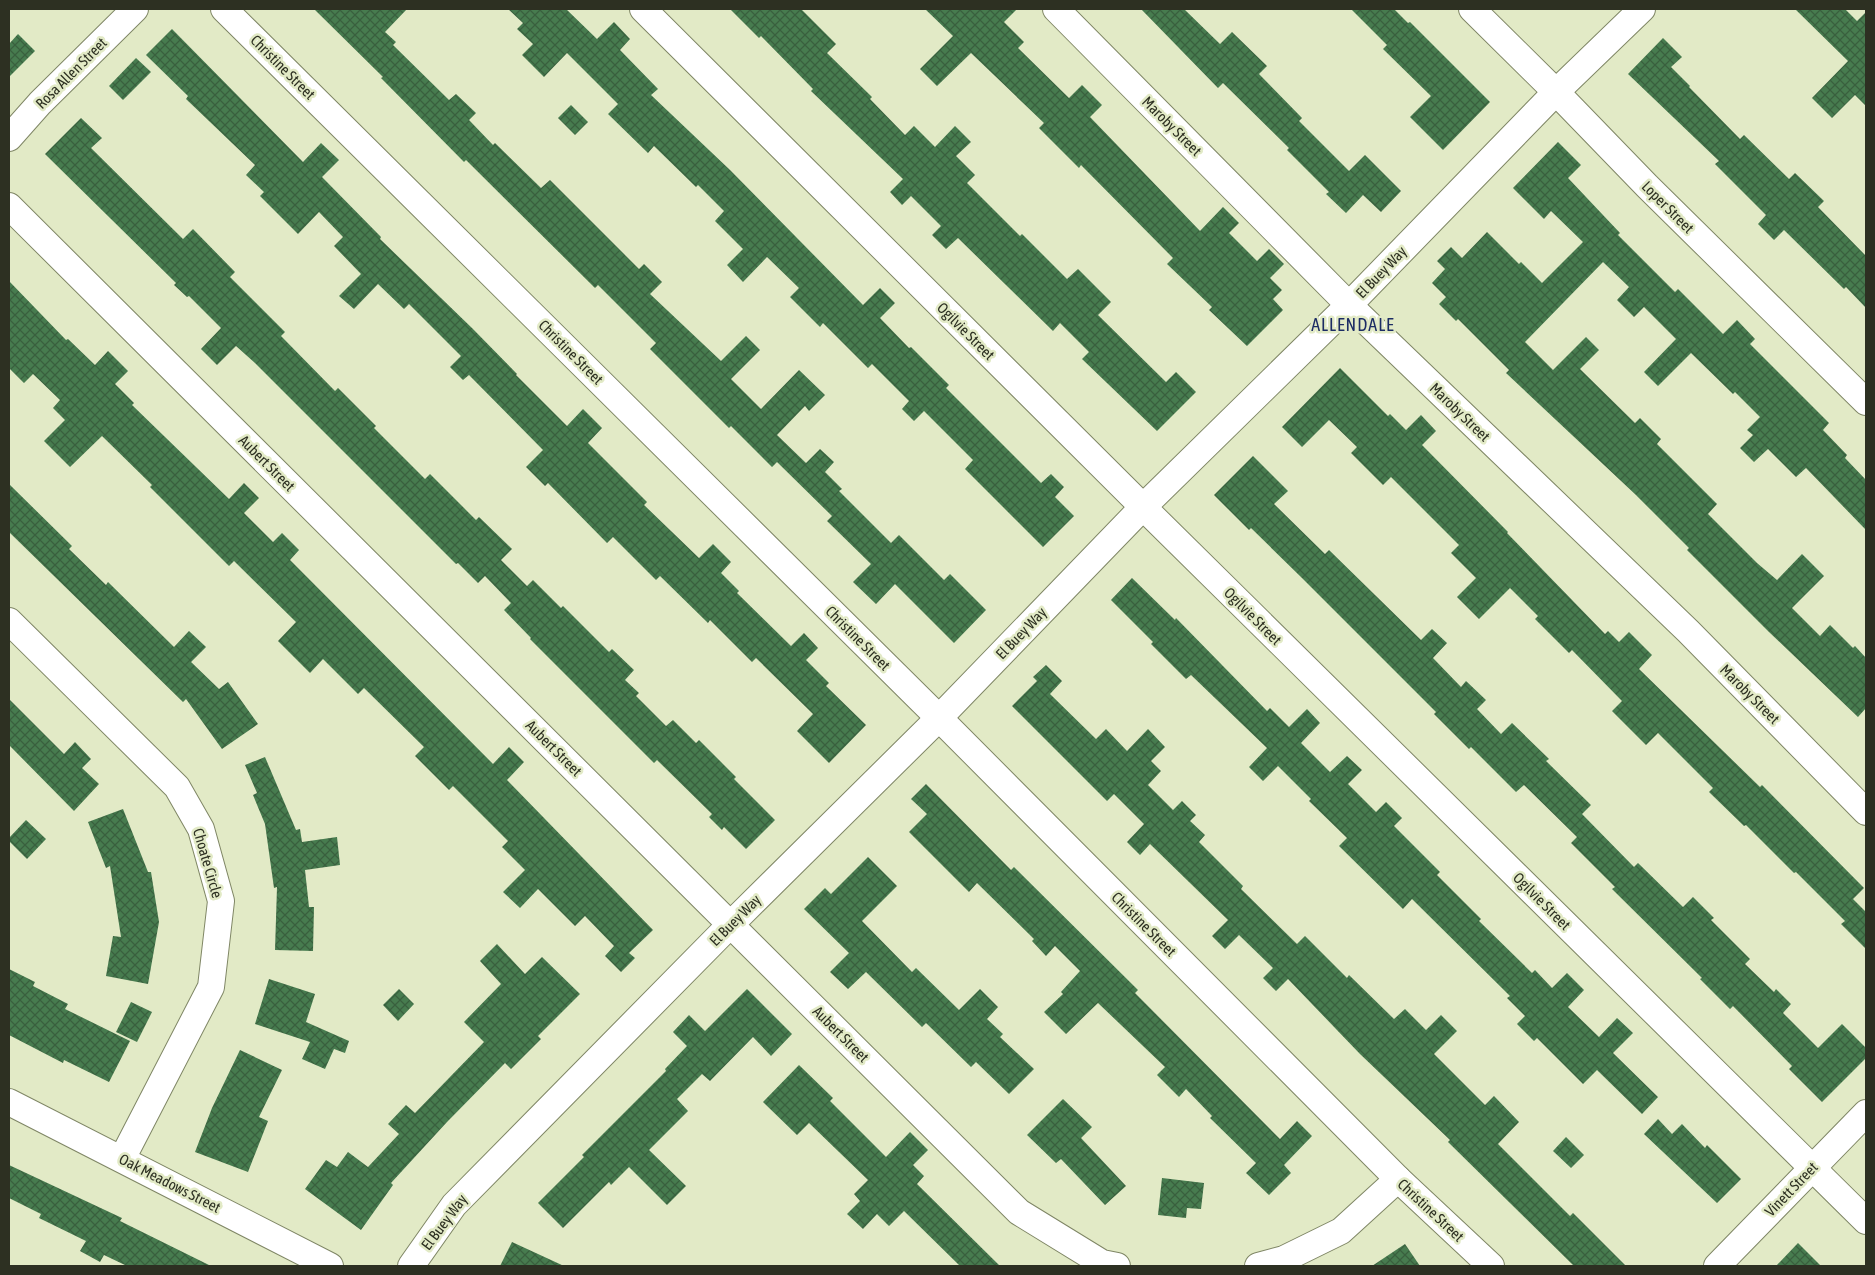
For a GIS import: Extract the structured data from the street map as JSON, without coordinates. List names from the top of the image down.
{
  "streets": {
    "street": [
      "Christine Street",
      "Rosa Allen Street",
      "Maroby Street",
      "Loper Street",
      "El Buey Way",
      "Ogilvie Street",
      "Aubert Street",
      "Choate Circle",
      "Oak Meadows Street",
      "Vinett Street"
    ]
  },
  "crossings": [
    ["Christine Street", "El Buey Way"],
    ["Maroby Street", "El Buey Way"],
    ["Loper Street", "El Buey Way"],
    ["El Buey Way", "Ogilvie Street"],
    ["El Buey Way", "Aubert Street"],
    ["Ogilvie Street", "Vinett Street"],
    ["Choate Circle", "Oak Meadows Street"]
  ],
  "districts": ["ALLENDALE"]
}
